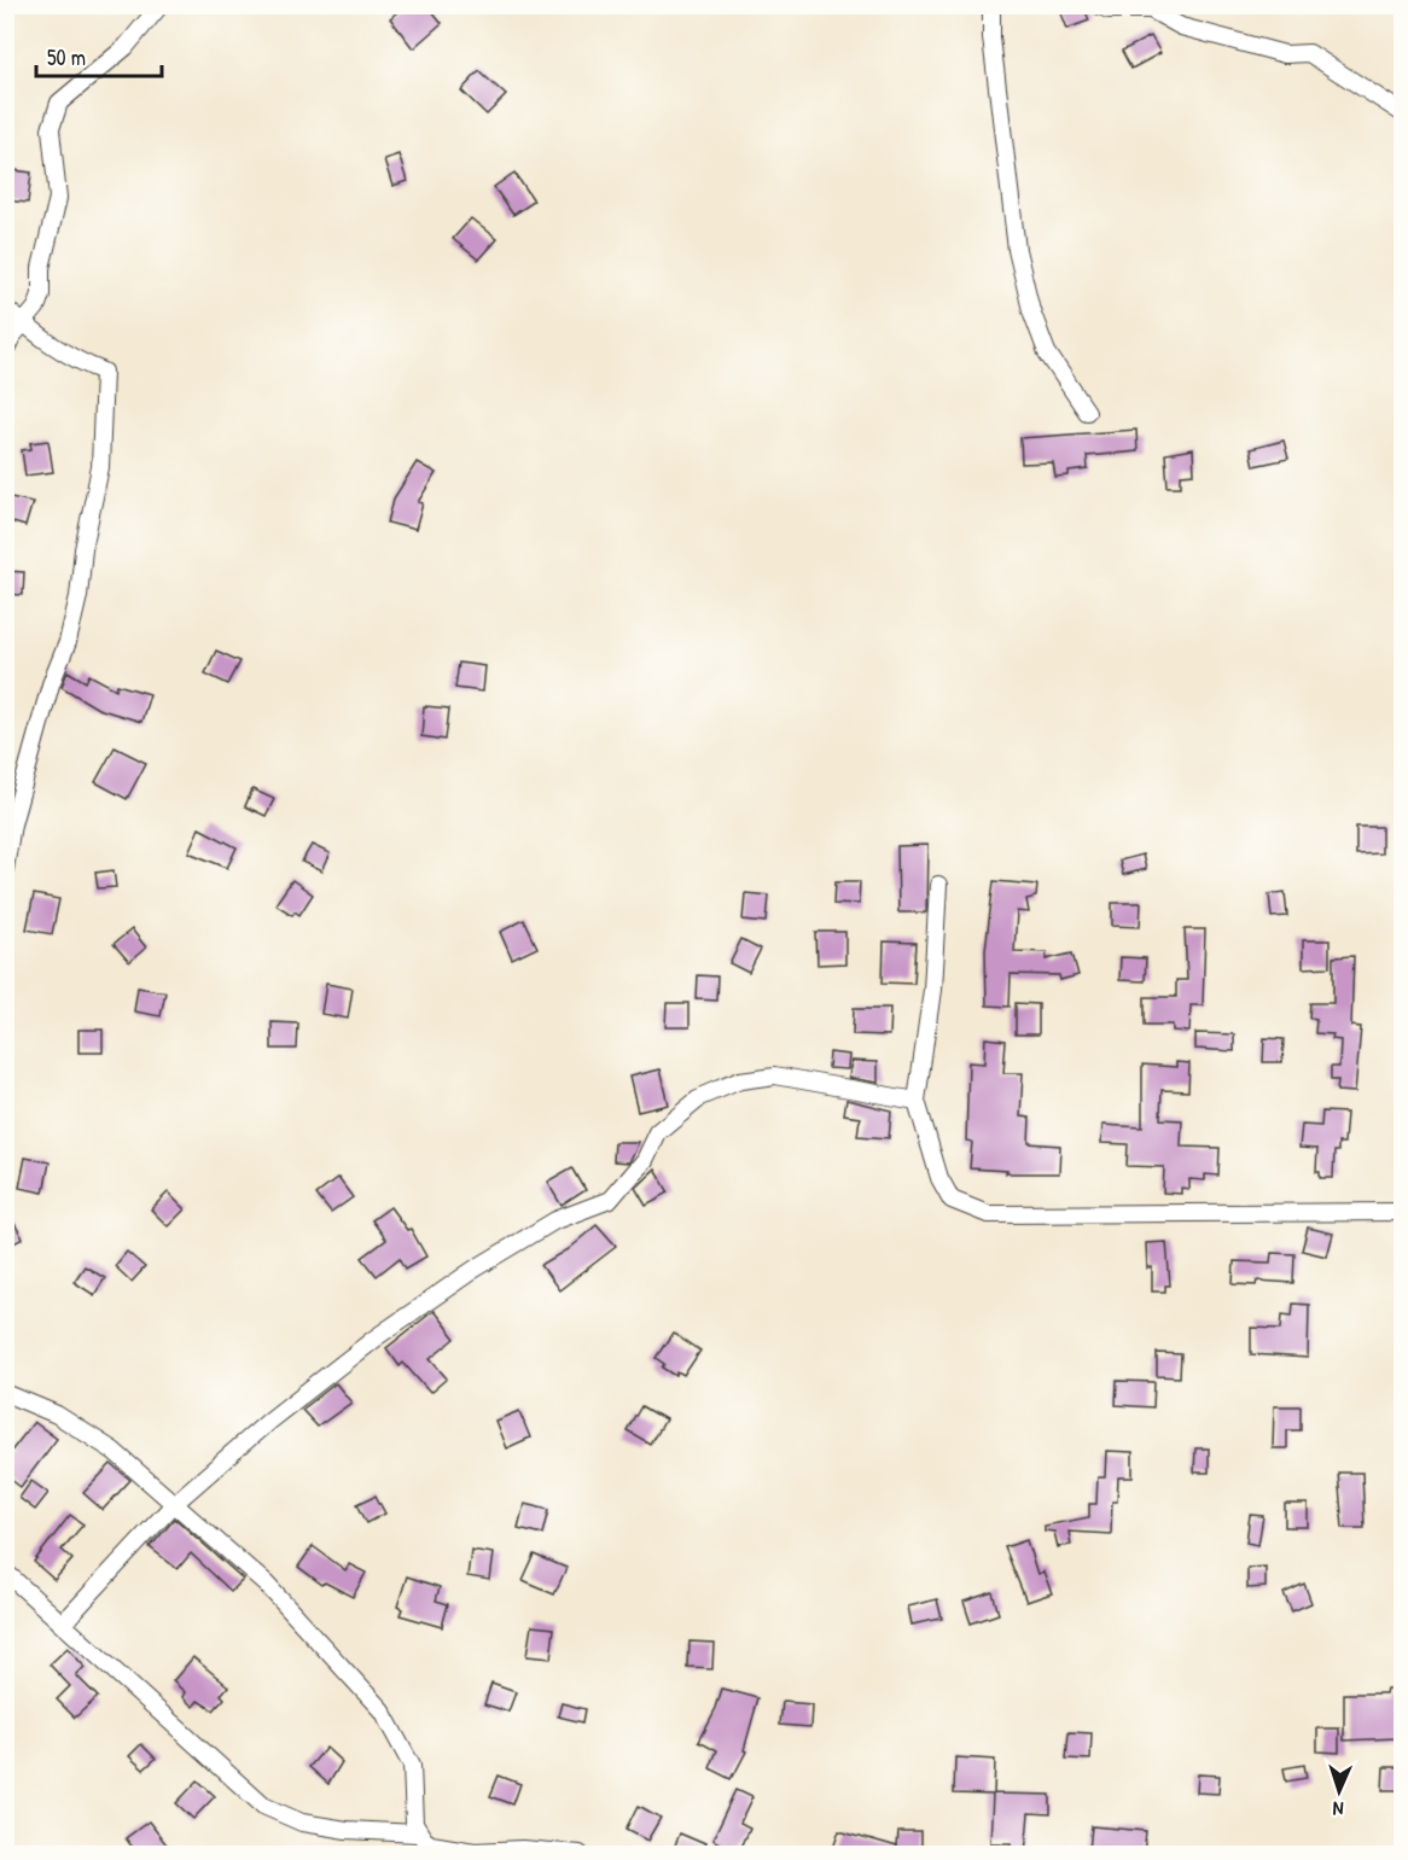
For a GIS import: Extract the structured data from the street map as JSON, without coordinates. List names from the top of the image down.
{
  "scale_bar": "50 m",
  "north": "bottom"
}
